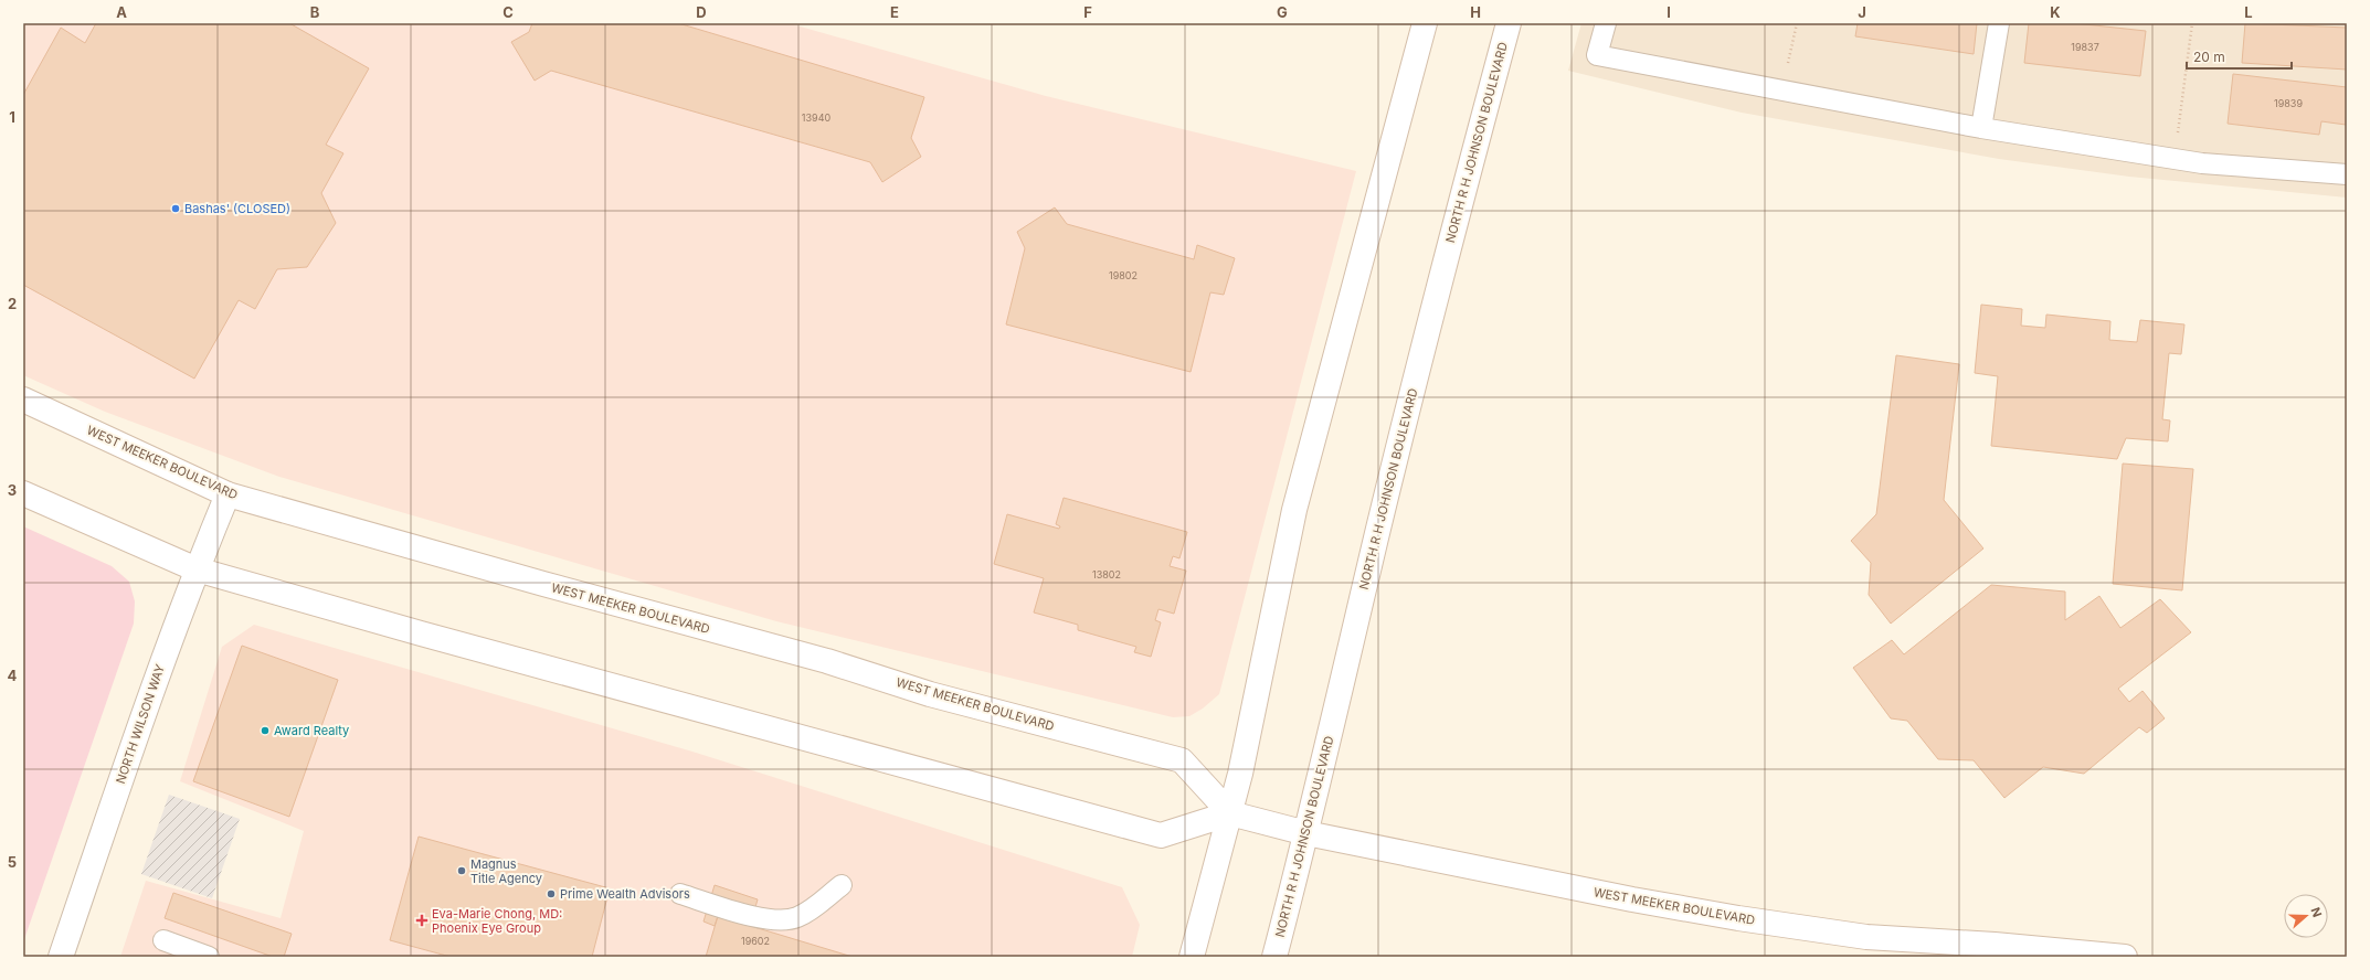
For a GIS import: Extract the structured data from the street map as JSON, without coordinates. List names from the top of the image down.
{
  "streets": {
    "main road": ["NORTH R H JOHNSON BOULEVARD", "WEST MEEKER BOULEVARD", "NORTH WILSON WAY"]
  },
  "crossings": [
    ["NORTH R H JOHNSON BOULEVARD", "WEST MEEKER BOULEVARD"],
    ["WEST MEEKER BOULEVARD", "NORTH WILSON WAY"]
  ],
  "places": {
    "other": [
      "Bashas' (CLOSED)",
      "Award Realty",
      "Magnus Title Agency",
      "Prime Wealth Advisors"
    ],
    "health": ["Eva-Marie Chong, MD: Phoenix Eye Group"]
  },
  "house_numbers": [
    "19837",
    "19839",
    "13940",
    "19802",
    "13802",
    "19602"
  ],
  "scale_bar": "20 m",
  "north": "right",
  "grid": {
    "columns": [
      "A",
      "B",
      "C",
      "D",
      "E",
      "F",
      "G",
      "H",
      "I",
      "J",
      "K",
      "L"
    ],
    "rows": [
      "1",
      "2",
      "3",
      "4",
      "5"
    ]
  }
}
